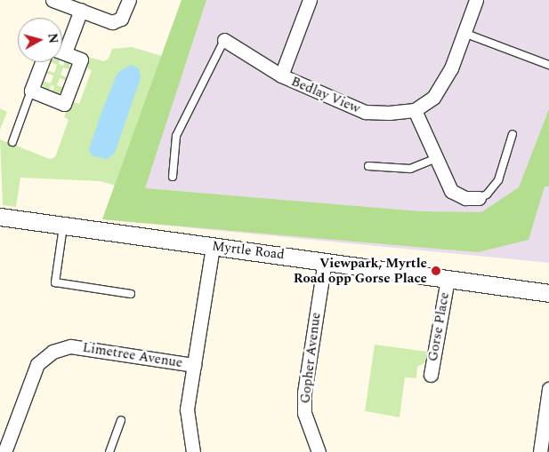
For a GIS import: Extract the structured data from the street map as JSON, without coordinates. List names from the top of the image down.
{
  "streets": {
    "street": [
      "Bedlay View",
      "Myrtle Road",
      "Gorse Place",
      "Limetree Avenue",
      "Gopher Avenue"
    ]
  },
  "crossings": [
    ["Myrtle Road", "Gorse Place"],
    ["Myrtle Road", "Gopher Avenue"]
  ],
  "places": ["Viewpark, Myrtle Road opp Gorse Place"],
  "north": "right"
}
